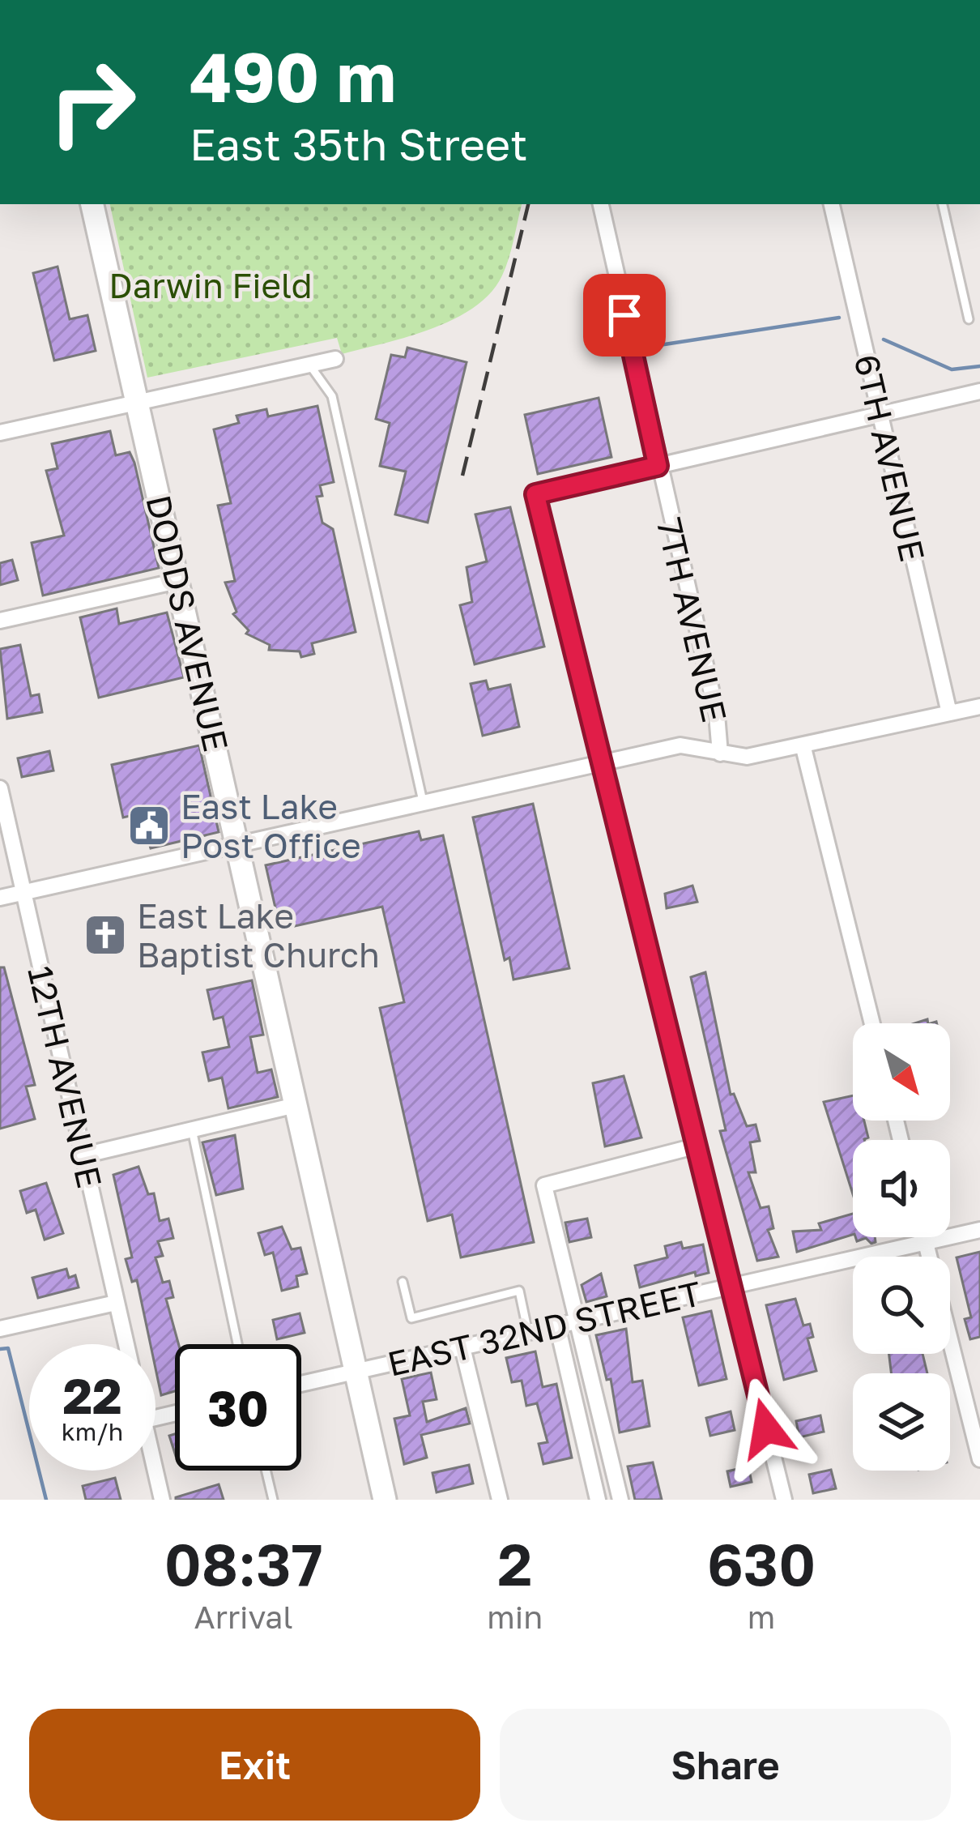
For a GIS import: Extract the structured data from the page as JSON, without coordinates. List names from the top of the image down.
{
  "streets": {
    "street": [
      "6TH AVENUE",
      "7TH AVENUE",
      "DODDS AVENUE",
      "12TH AVENUE",
      "EAST 32ND STREET"
    ]
  },
  "crossings": [
    ["DODDS AVENUE", "EAST 32ND STREET"]
  ],
  "parks": ["Darwin Field"],
  "places": {
    "public building": ["East Lake Post Office"],
    "church": ["East Lake Baptist Church"]
  },
  "north": "bottom right",
  "page": {
    "turn": ["490 m", "East 35th Street"],
    "speed": "22 km/h",
    "limit": "30",
    "eta": [
      "08:37",
      "Arrival",
      "2",
      "min",
      "630",
      "m"
    ],
    "buttons": ["Exit", "Share"]
  }
}
